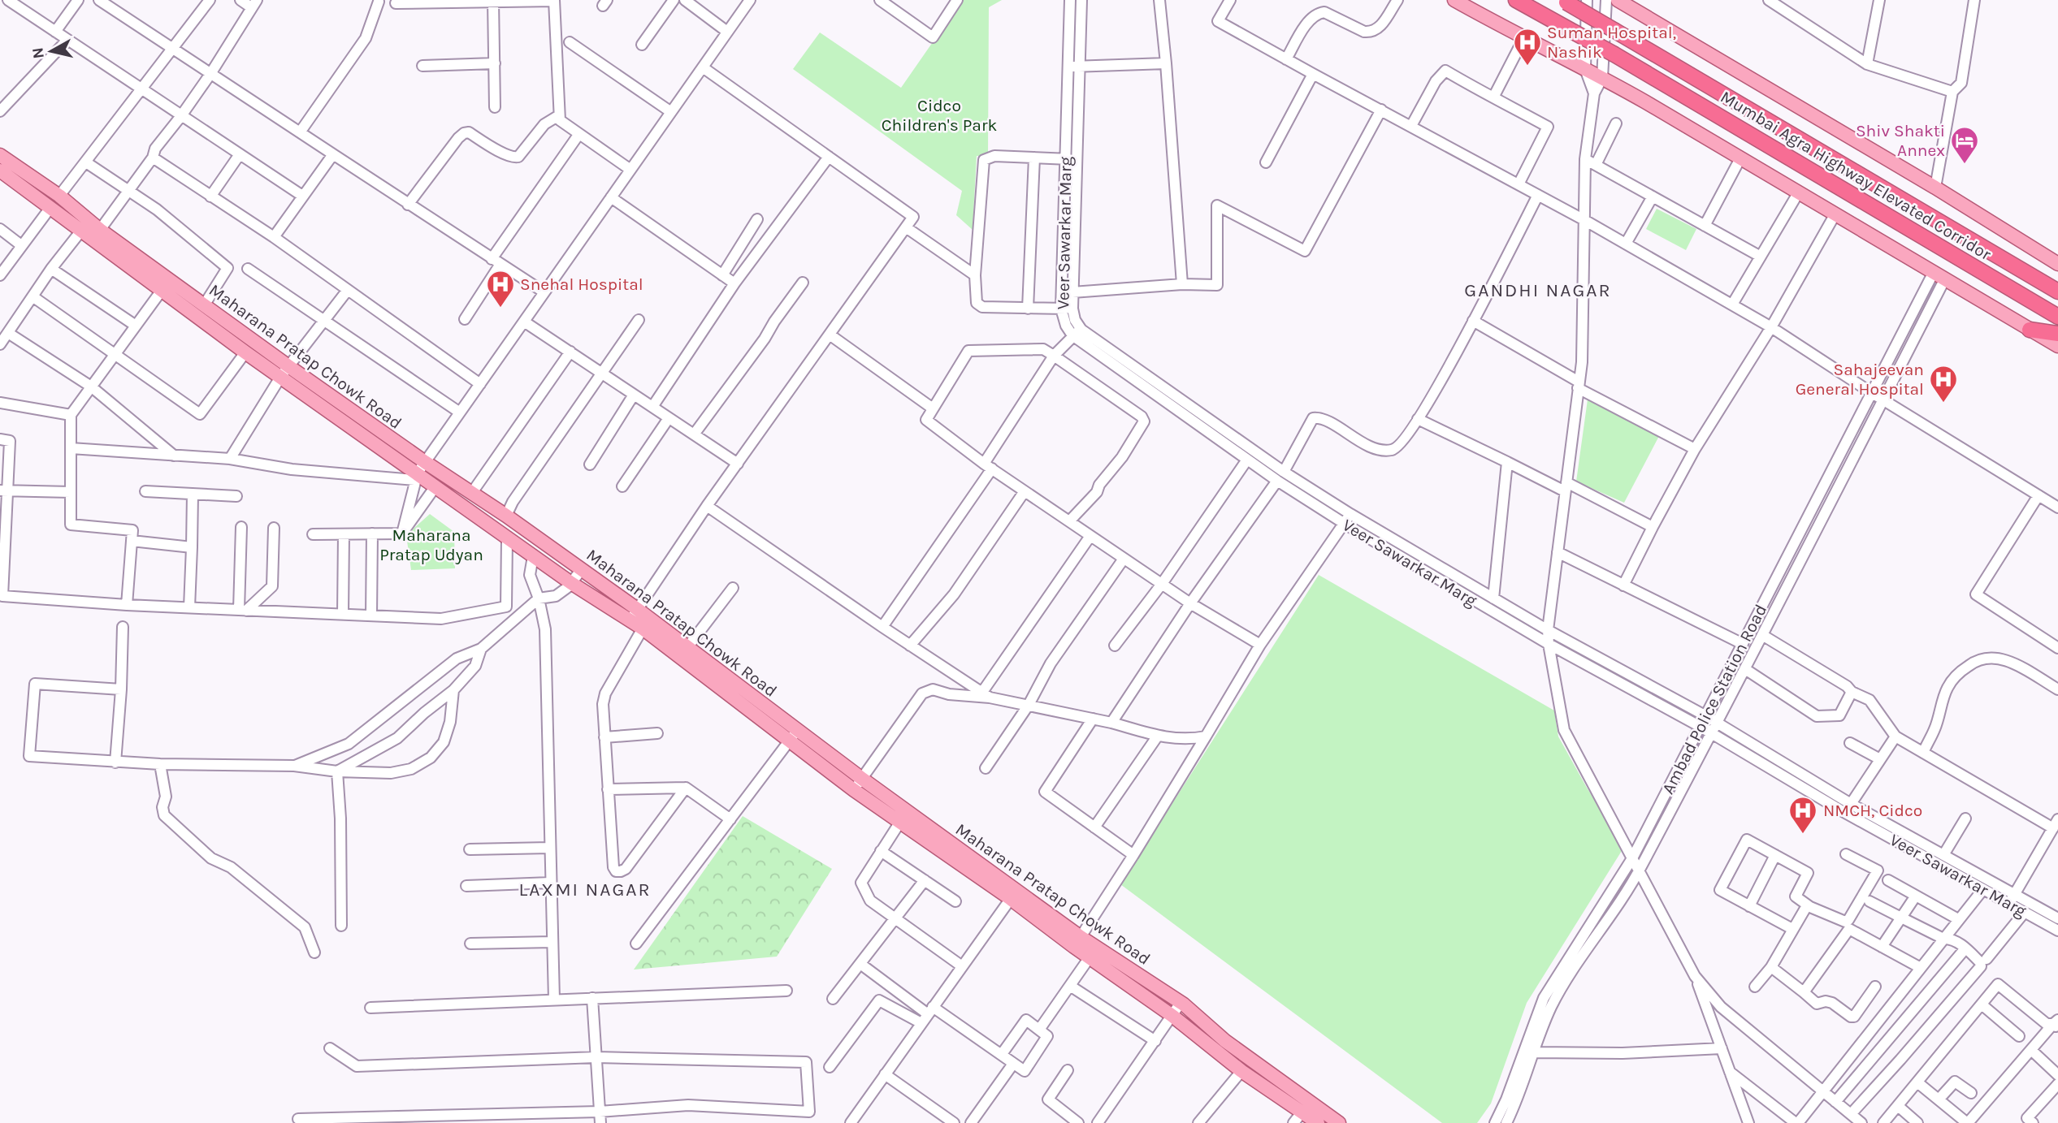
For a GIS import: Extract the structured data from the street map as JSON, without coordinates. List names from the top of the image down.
{
  "streets": {
    "highway": ["Mumbai Agra Highway Elevated Corridor"],
    "main road": ["Maharana Pratap Chowk Road"],
    "street": ["Veer Sawarkar Marg", "Ambad Police Station Road"]
  },
  "crossings": [
    ["Veer Sawarkar Marg", "Ambad Police Station Road"]
  ],
  "districts": ["GANDHI NAGAR", "LAXMI NAGAR"],
  "parks": ["Cidco Children's Park", "Maharana Pratap Udyan"],
  "places": {
    "hospital": [
      "Suman Hospital, Nashik",
      "Snehal Hospital",
      "Sahajeevan General Hospital",
      "NMCH, Cidco"
    ],
    "hotel": ["Shiv Shakti Annex"]
  },
  "north": "left"
}
